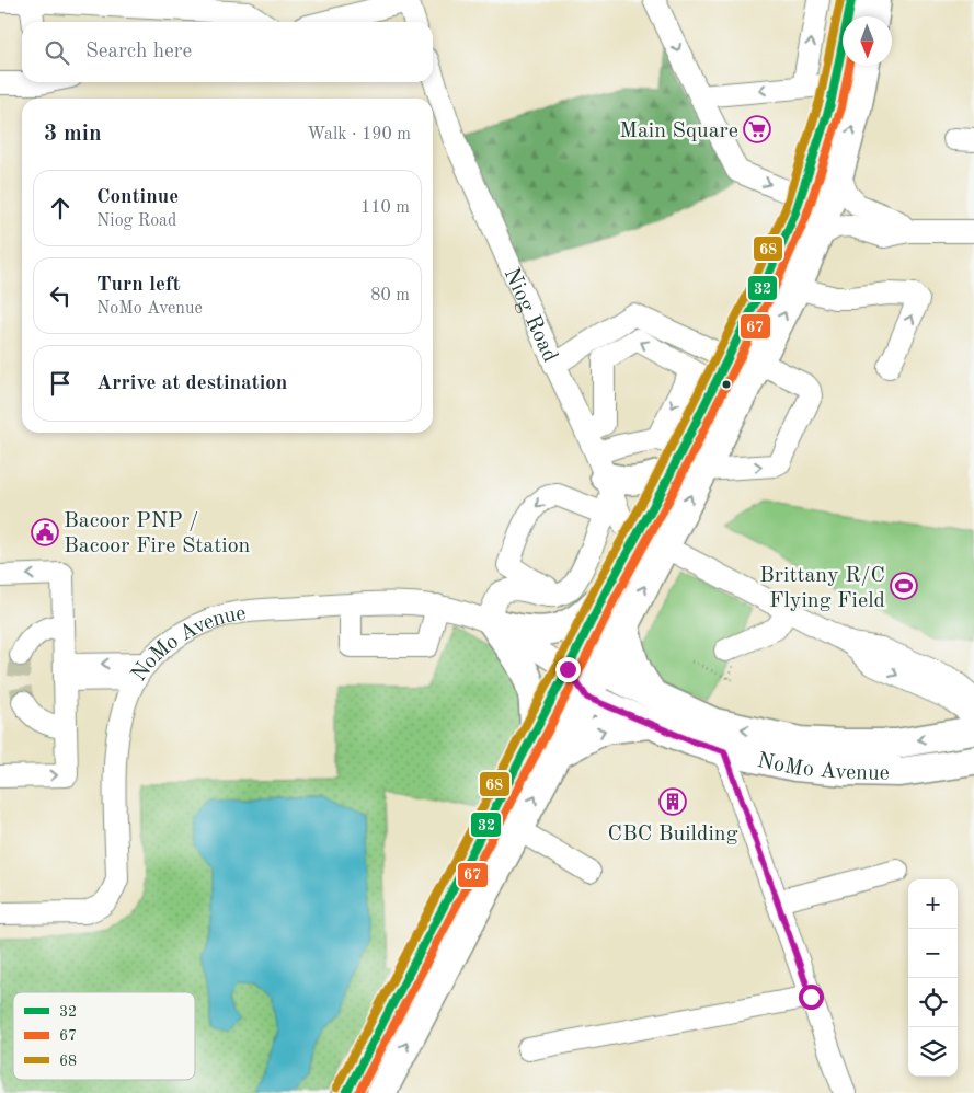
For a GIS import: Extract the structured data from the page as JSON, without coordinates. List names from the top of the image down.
{
  "streets": {
    "main road": ["NoMo Avenue"],
    "street": ["Niog Road"]
  },
  "places": {
    "supermarket": ["Main Square"],
    "public building": ["Bacoor PNP / Bacoor Fire Station"],
    "sports": ["Brittany R/C Flying Field"],
    "building": ["CBC Building"]
  },
  "lines": ["transit line 32", "transit line 68", "transit line 67"],
  "legend": ["32", "67", "68"],
  "north": "bottom",
  "page": {
    "search": "Search here",
    "heading": ["3 min", "Walk · 190 m"],
    "list": [
      ["Continue", "Niog Road", "110 m"],
      ["Turn left", "NoMo Avenue", "80 m"],
      "Arrive at destination"
    ],
    "map_buttons": ["+", "−"]
  }
}
